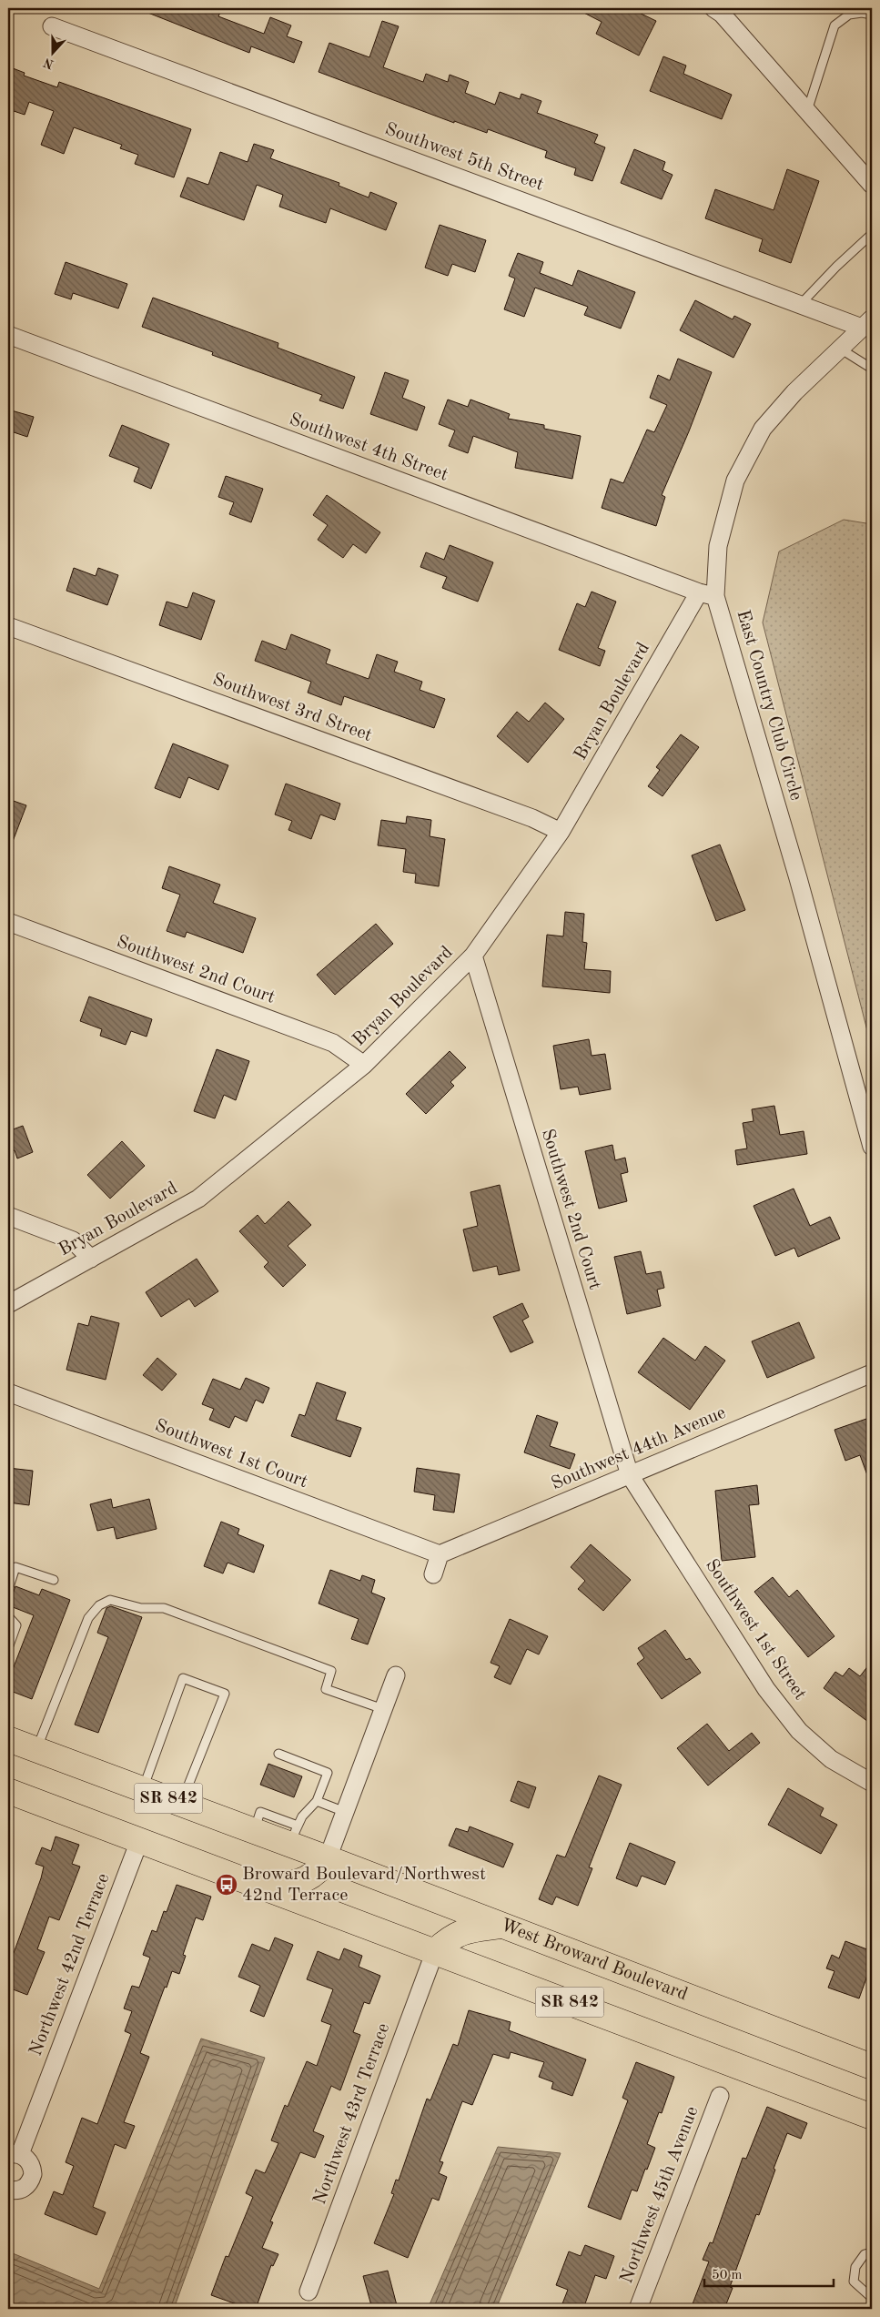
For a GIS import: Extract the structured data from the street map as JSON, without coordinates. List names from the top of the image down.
{
  "streets": {
    "main road": ["SR 842", "West Broward Boulevard"],
    "street": [
      "Southwest 5th Street",
      "Southwest 4th Street",
      "Bryan Boulevard",
      "East Country Club Circle",
      "Southwest 3rd Street",
      "Southwest 2nd Court",
      "Southwest 44th Avenue",
      "Southwest 1st Court",
      "Southwest 1st Street",
      "Northwest 42nd Terrace",
      "Northwest 43rd Terrace",
      "Northwest 45th Avenue"
    ]
  },
  "crossings": [
    ["Southwest 5th Street", "East Country Club Circle"],
    ["Southwest 4th Street", "Bryan Boulevard"],
    ["Southwest 4th Street", "East Country Club Circle"],
    ["Bryan Boulevard", "East Country Club Circle"],
    ["Bryan Boulevard", "Southwest 3rd Street"],
    ["Bryan Boulevard", "Southwest 2nd Court"],
    ["Southwest 2nd Court", "Southwest 44th Avenue"],
    ["Southwest 2nd Court", "Southwest 1st Street"],
    ["Southwest 44th Avenue", "Southwest 1st Court"],
    ["Southwest 44th Avenue", "Southwest 1st Street"],
    ["SR 842", "Northwest 42nd Terrace"],
    ["SR 842", "Northwest 43rd Terrace"]
  ],
  "places": {
    "bus stop": ["Broward Boulevard/Northwest 42nd Terrace"]
  },
  "scale_bar": "50 m",
  "north": "bottom"
}
